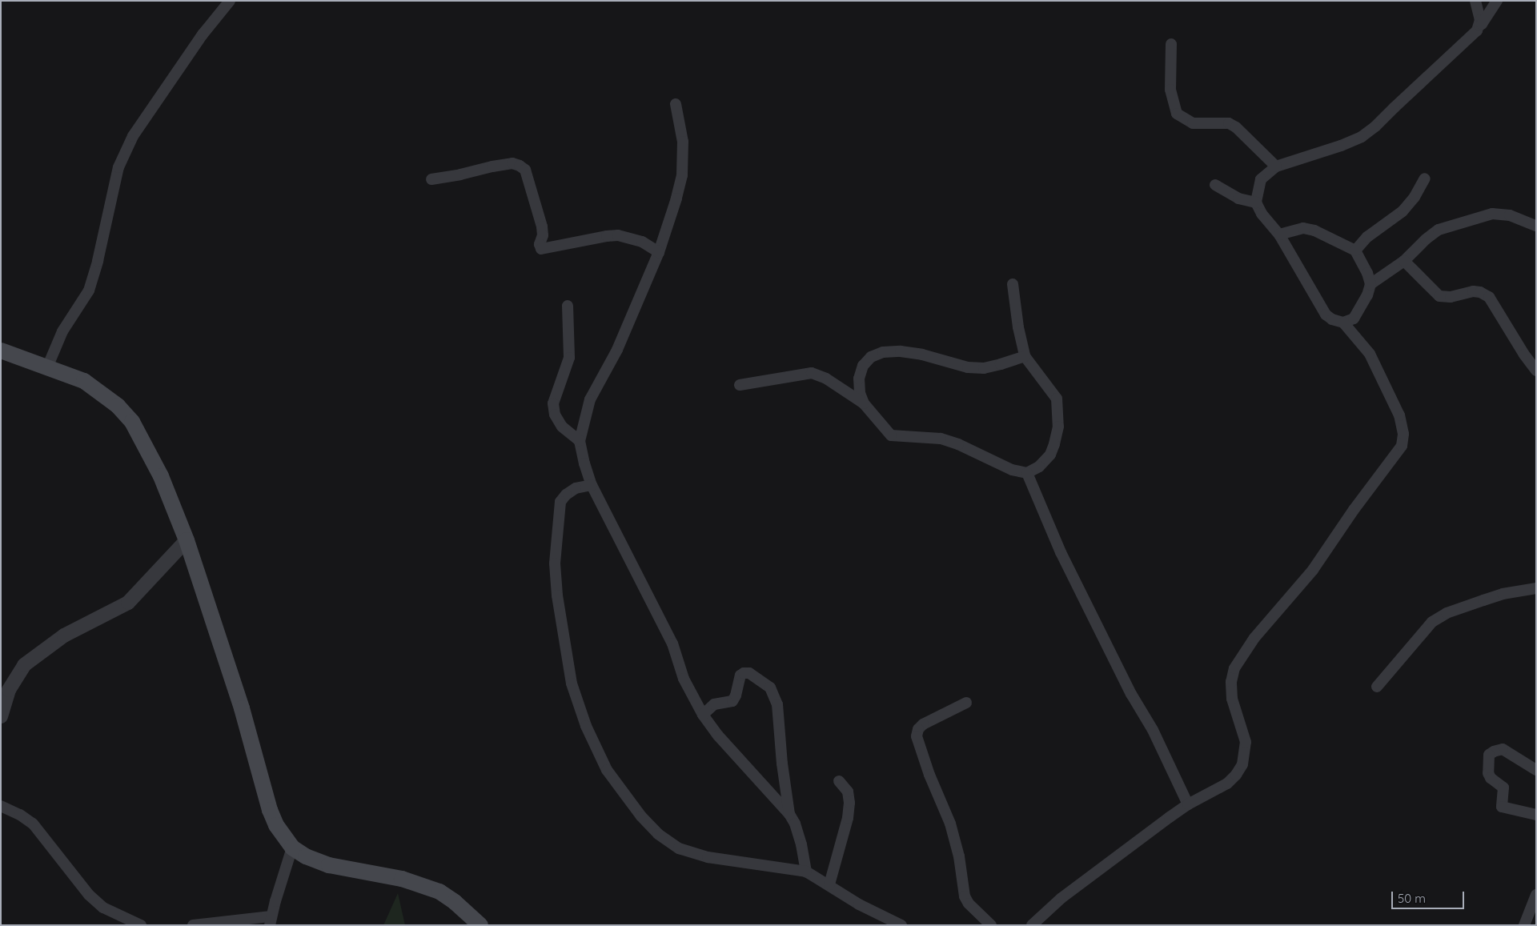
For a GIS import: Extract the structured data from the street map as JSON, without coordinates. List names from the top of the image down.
{
  "scale_bar": "50 m"
}
